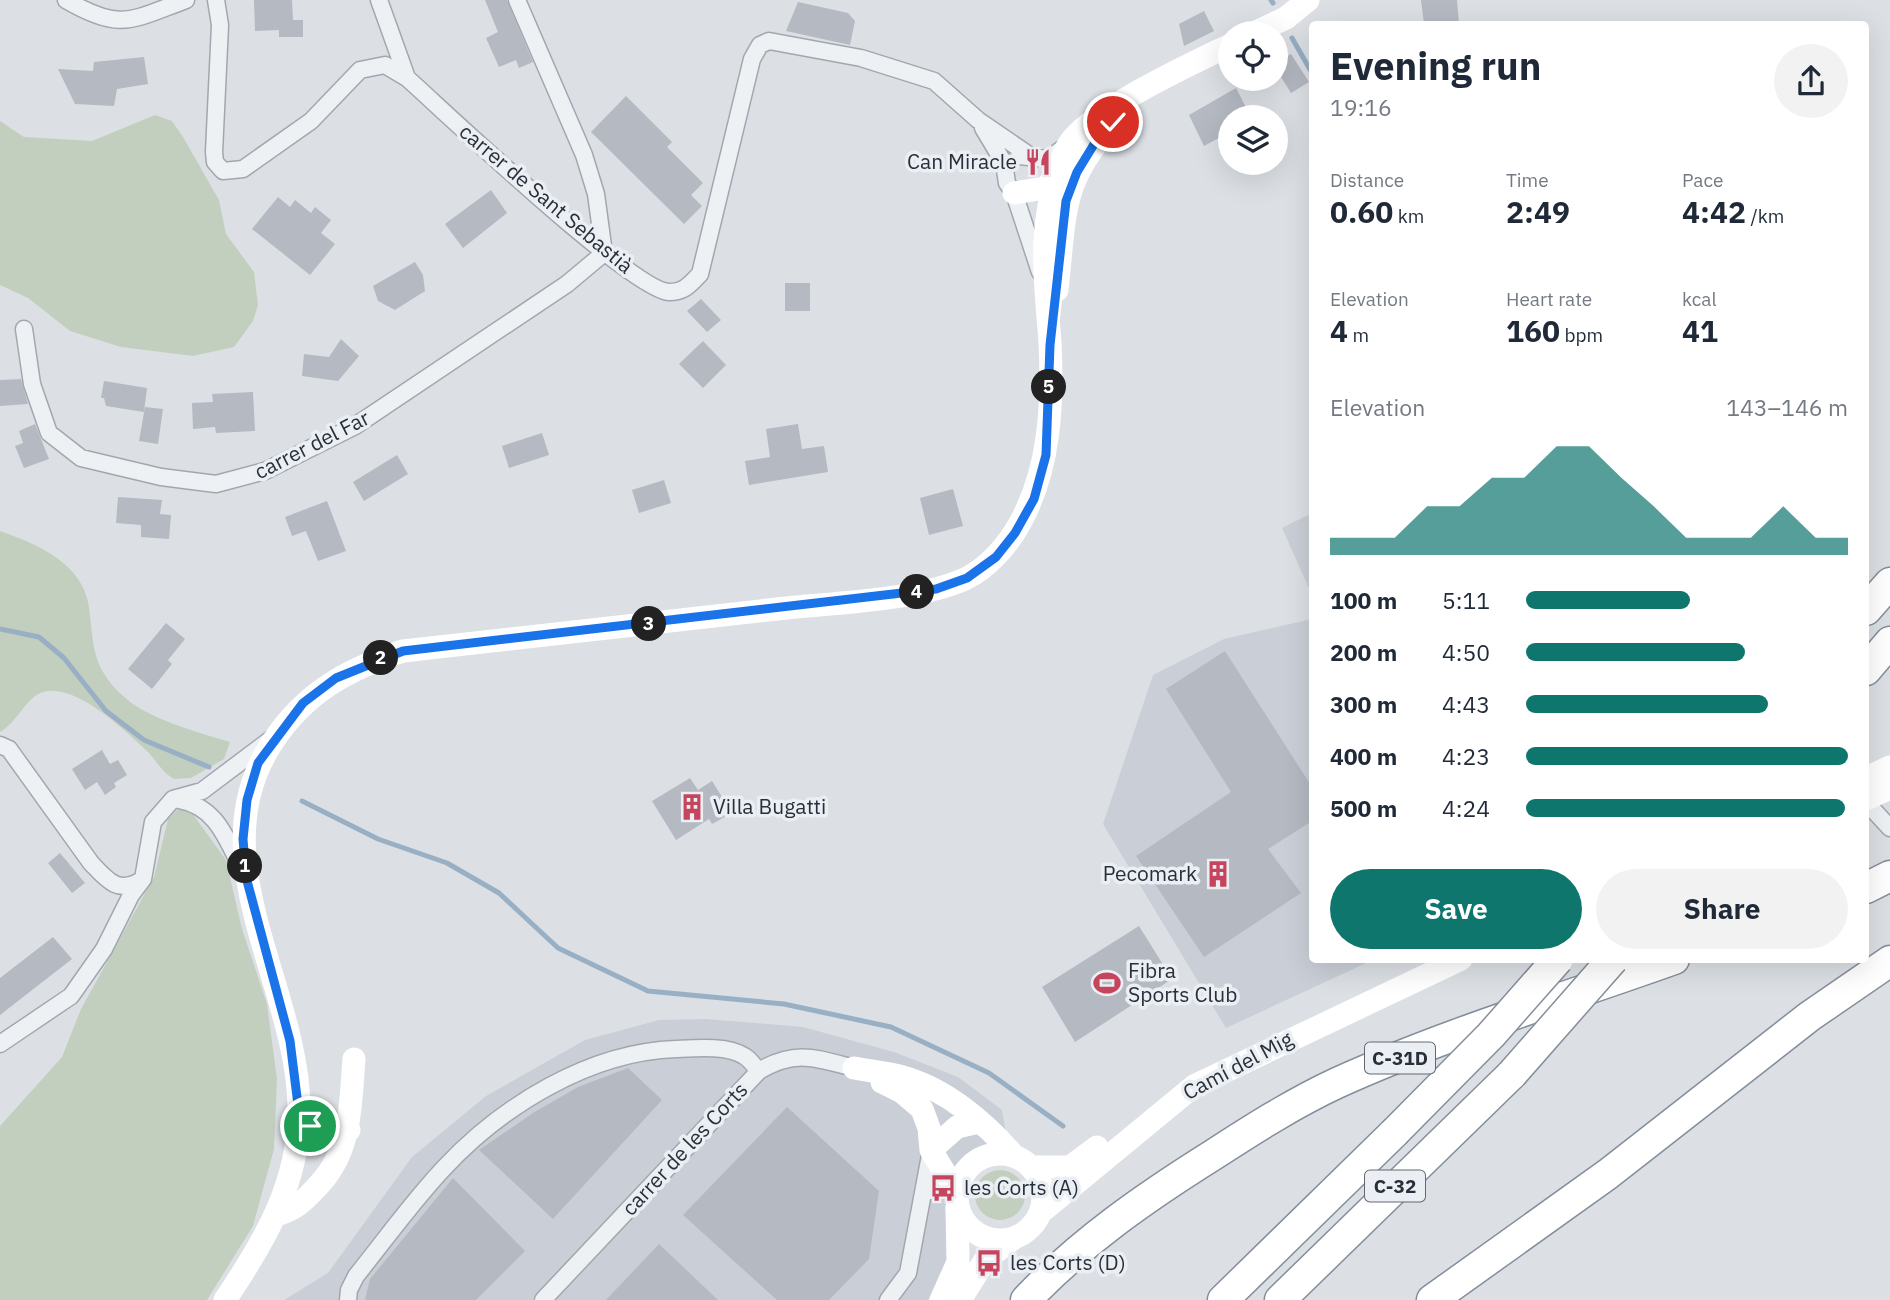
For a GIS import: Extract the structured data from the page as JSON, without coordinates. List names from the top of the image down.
{
  "streets": {
    "highway": ["C-31D", "C-32"],
    "street": [
      "carrer de Sant Sebastià",
      "carrer del Far",
      "Camí del Mig",
      "carrer de les Corts"
    ]
  },
  "crossings": [
    ["carrer de Sant Sebastià", "carrer del Far"]
  ],
  "places": {
    "restaurant": ["Can Miracle"],
    "building": ["Villa Bugatti", "Pecomark"],
    "sports": ["Fibra Sports Club"],
    "bus stop": ["les Corts (A)", "les Corts (D)"]
  },
  "page": {
    "heading": ["Evening run", "19:16"],
    "stats": [
      ["Distance", "0.60 km"],
      ["Time", "2:49"],
      ["Pace", "4:42 /km"],
      ["Elevation", "4 m"],
      ["Heart rate", "160 bpm"],
      ["kcal", "41"]
    ],
    "pins": [
      "5",
      "4",
      "3",
      "2",
      "1"
    ],
    "chart": ["Elevation", "143–146 m"],
    "list": [
      {
        "name": "100 m",
        "note": "5:11"
      },
      {
        "name": "200 m",
        "note": "4:50"
      },
      {
        "name": "300 m",
        "note": "4:43"
      },
      {
        "name": "400 m",
        "note": "4:23"
      },
      {
        "name": "500 m",
        "note": "4:24"
      }
    ],
    "buttons": ["Save", "Share"]
  }
}
